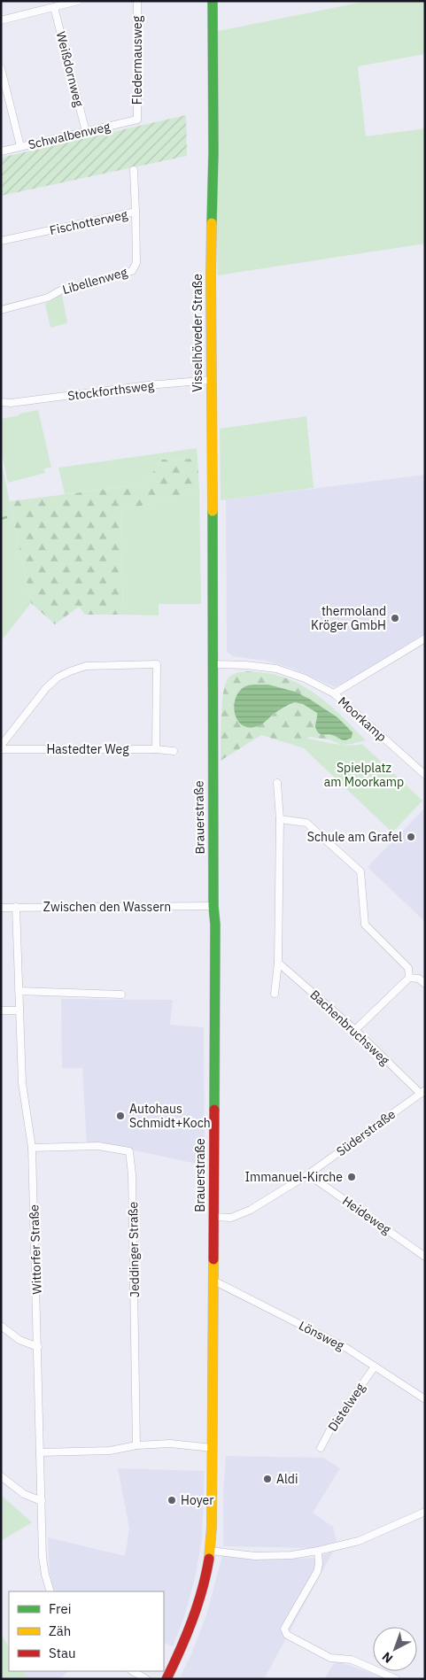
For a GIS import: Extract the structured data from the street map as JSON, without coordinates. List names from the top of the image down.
{
  "streets": {
    "main road": ["Visselhöveder Straße", "Brauerstraße"],
    "street": [
      "Fledermausweg",
      "Weißdornweg",
      "Schwalbenweg",
      "Fischotterweg",
      "Libellenweg",
      "Stockforthsweg",
      "Moorkamp",
      "Hastedter Weg",
      "Zwischen den Wassern",
      "Bachenbruchsweg",
      "Süderstraße",
      "Heideweg",
      "Wittorfer Straße",
      "Jeddinger Straße",
      "Lönsweg",
      "Distelweg"
    ]
  },
  "crossings": [
    ["Fledermausweg", "Schwalbenweg"],
    ["Weißdornweg", "Schwalbenweg"],
    ["Fischotterweg", "Libellenweg"],
    ["Visselhöveder Straße", "Stockforthsweg"],
    ["Visselhöveder Straße", "Moorkamp"],
    ["Visselhöveder Straße", "Brauerstraße"],
    ["Moorkamp", "Brauerstraße"],
    ["Brauerstraße", "Zwischen den Wassern"],
    ["Brauerstraße", "Süderstraße"],
    ["Brauerstraße", "Lönsweg"],
    ["Zwischen den Wassern", "Wittorfer Straße"],
    ["Bachenbruchsweg", "Süderstraße"],
    ["Süderstraße", "Heideweg"],
    ["Wittorfer Straße", "Jeddinger Straße"],
    ["Lönsweg", "Distelweg"]
  ],
  "parks": ["Spielplatz am Moorkamp"],
  "places": [
    "thermoland Kröger GmbH",
    "Schule am Grafel",
    "Autohaus Schmidt+Koch",
    "Immanuel-Kirche",
    "Aldi",
    "Hoyer"
  ],
  "legend": ["Frei", "Zäh", "Stau"],
  "north": "bottom left"
}
